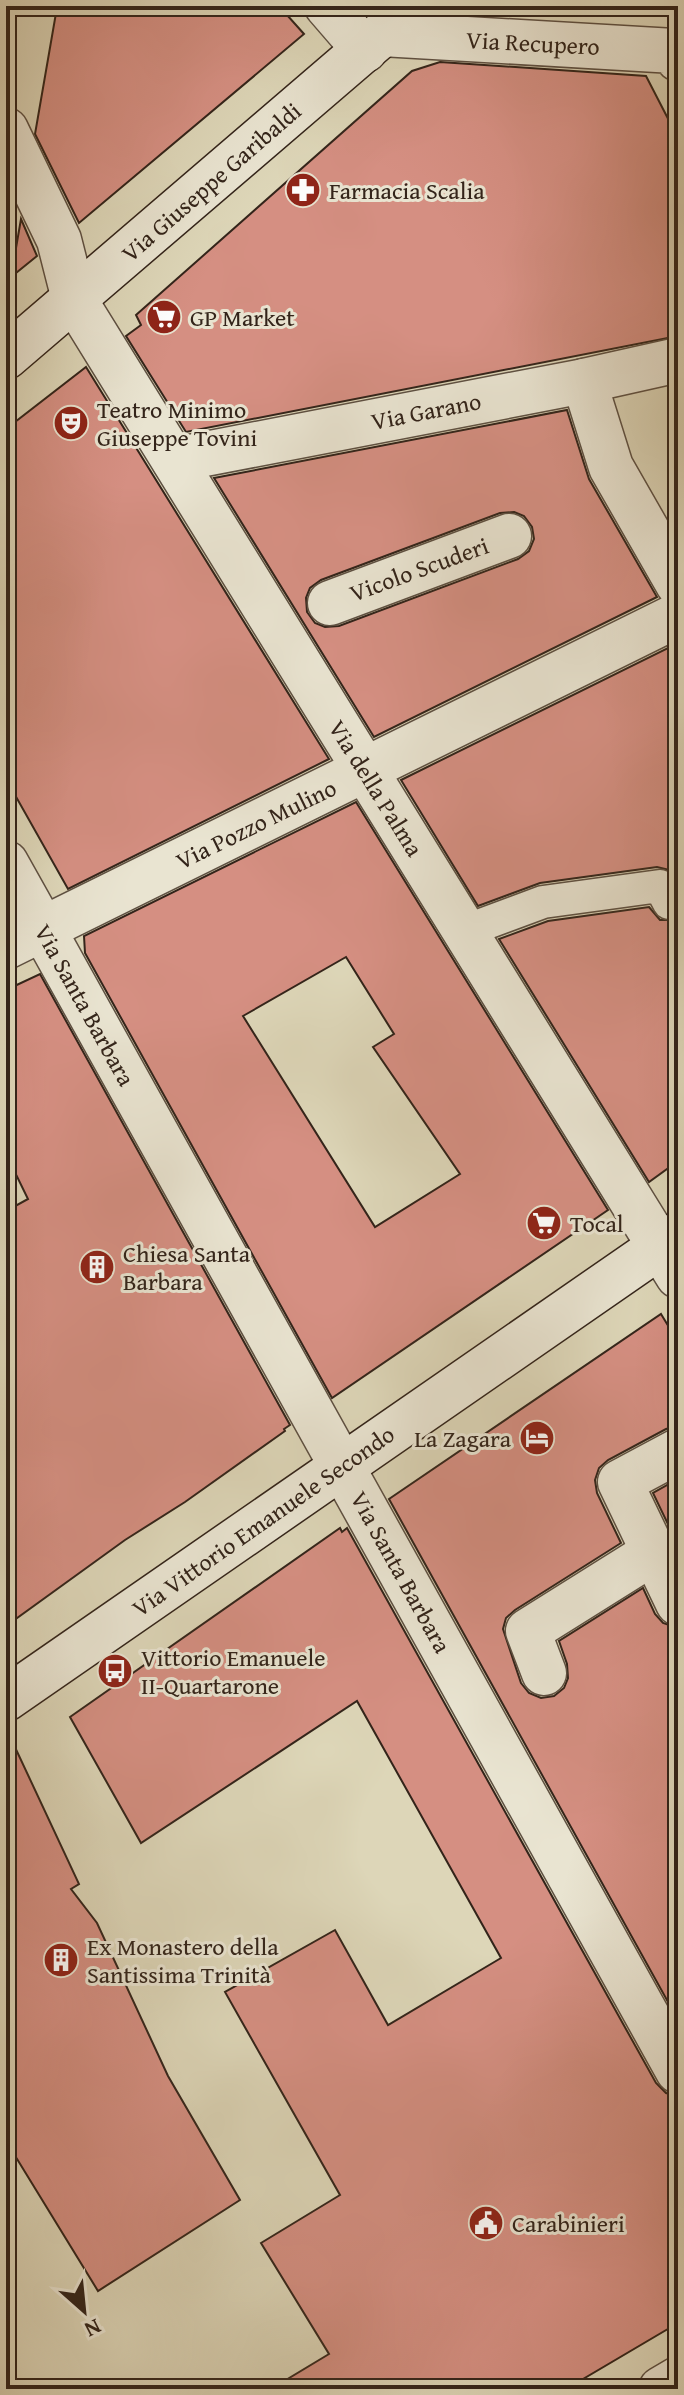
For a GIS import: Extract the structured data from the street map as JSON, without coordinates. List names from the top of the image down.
{
  "streets": {
    "street": [
      "Via Recupero",
      "Via Giuseppe Garibaldi",
      "Via Garano",
      "Vicolo Scuderi",
      "Via della Palma",
      "Via Pozzo Mulino",
      "Via Santa Barbara",
      "Via Vittorio Emanuele Secondo"
    ]
  },
  "crossings": [
    ["Via Recupero", "Via Giuseppe Garibaldi"],
    ["Via Giuseppe Garibaldi", "Via della Palma"],
    ["Via Garano", "Via della Palma"],
    ["Via della Palma", "Via Pozzo Mulino"],
    ["Via della Palma", "Via Vittorio Emanuele Secondo"],
    ["Via Pozzo Mulino", "Via Santa Barbara"],
    ["Via Santa Barbara", "Via Vittorio Emanuele Secondo"]
  ],
  "places": {
    "pharmacy": ["Farmacia Scalia"],
    "supermarket": ["GP Market", "Tocal"],
    "theatre": ["Teatro Minimo Giuseppe Tovini"],
    "building": ["Chiesa Santa Barbara", "Ex Monastero della Santissima Trinità"],
    "hotel": ["La Zagara"],
    "bus stop": ["Vittorio Emanuele II-Quartarone"],
    "public building": ["Carabinieri"]
  },
  "north": "bottom right"
}
